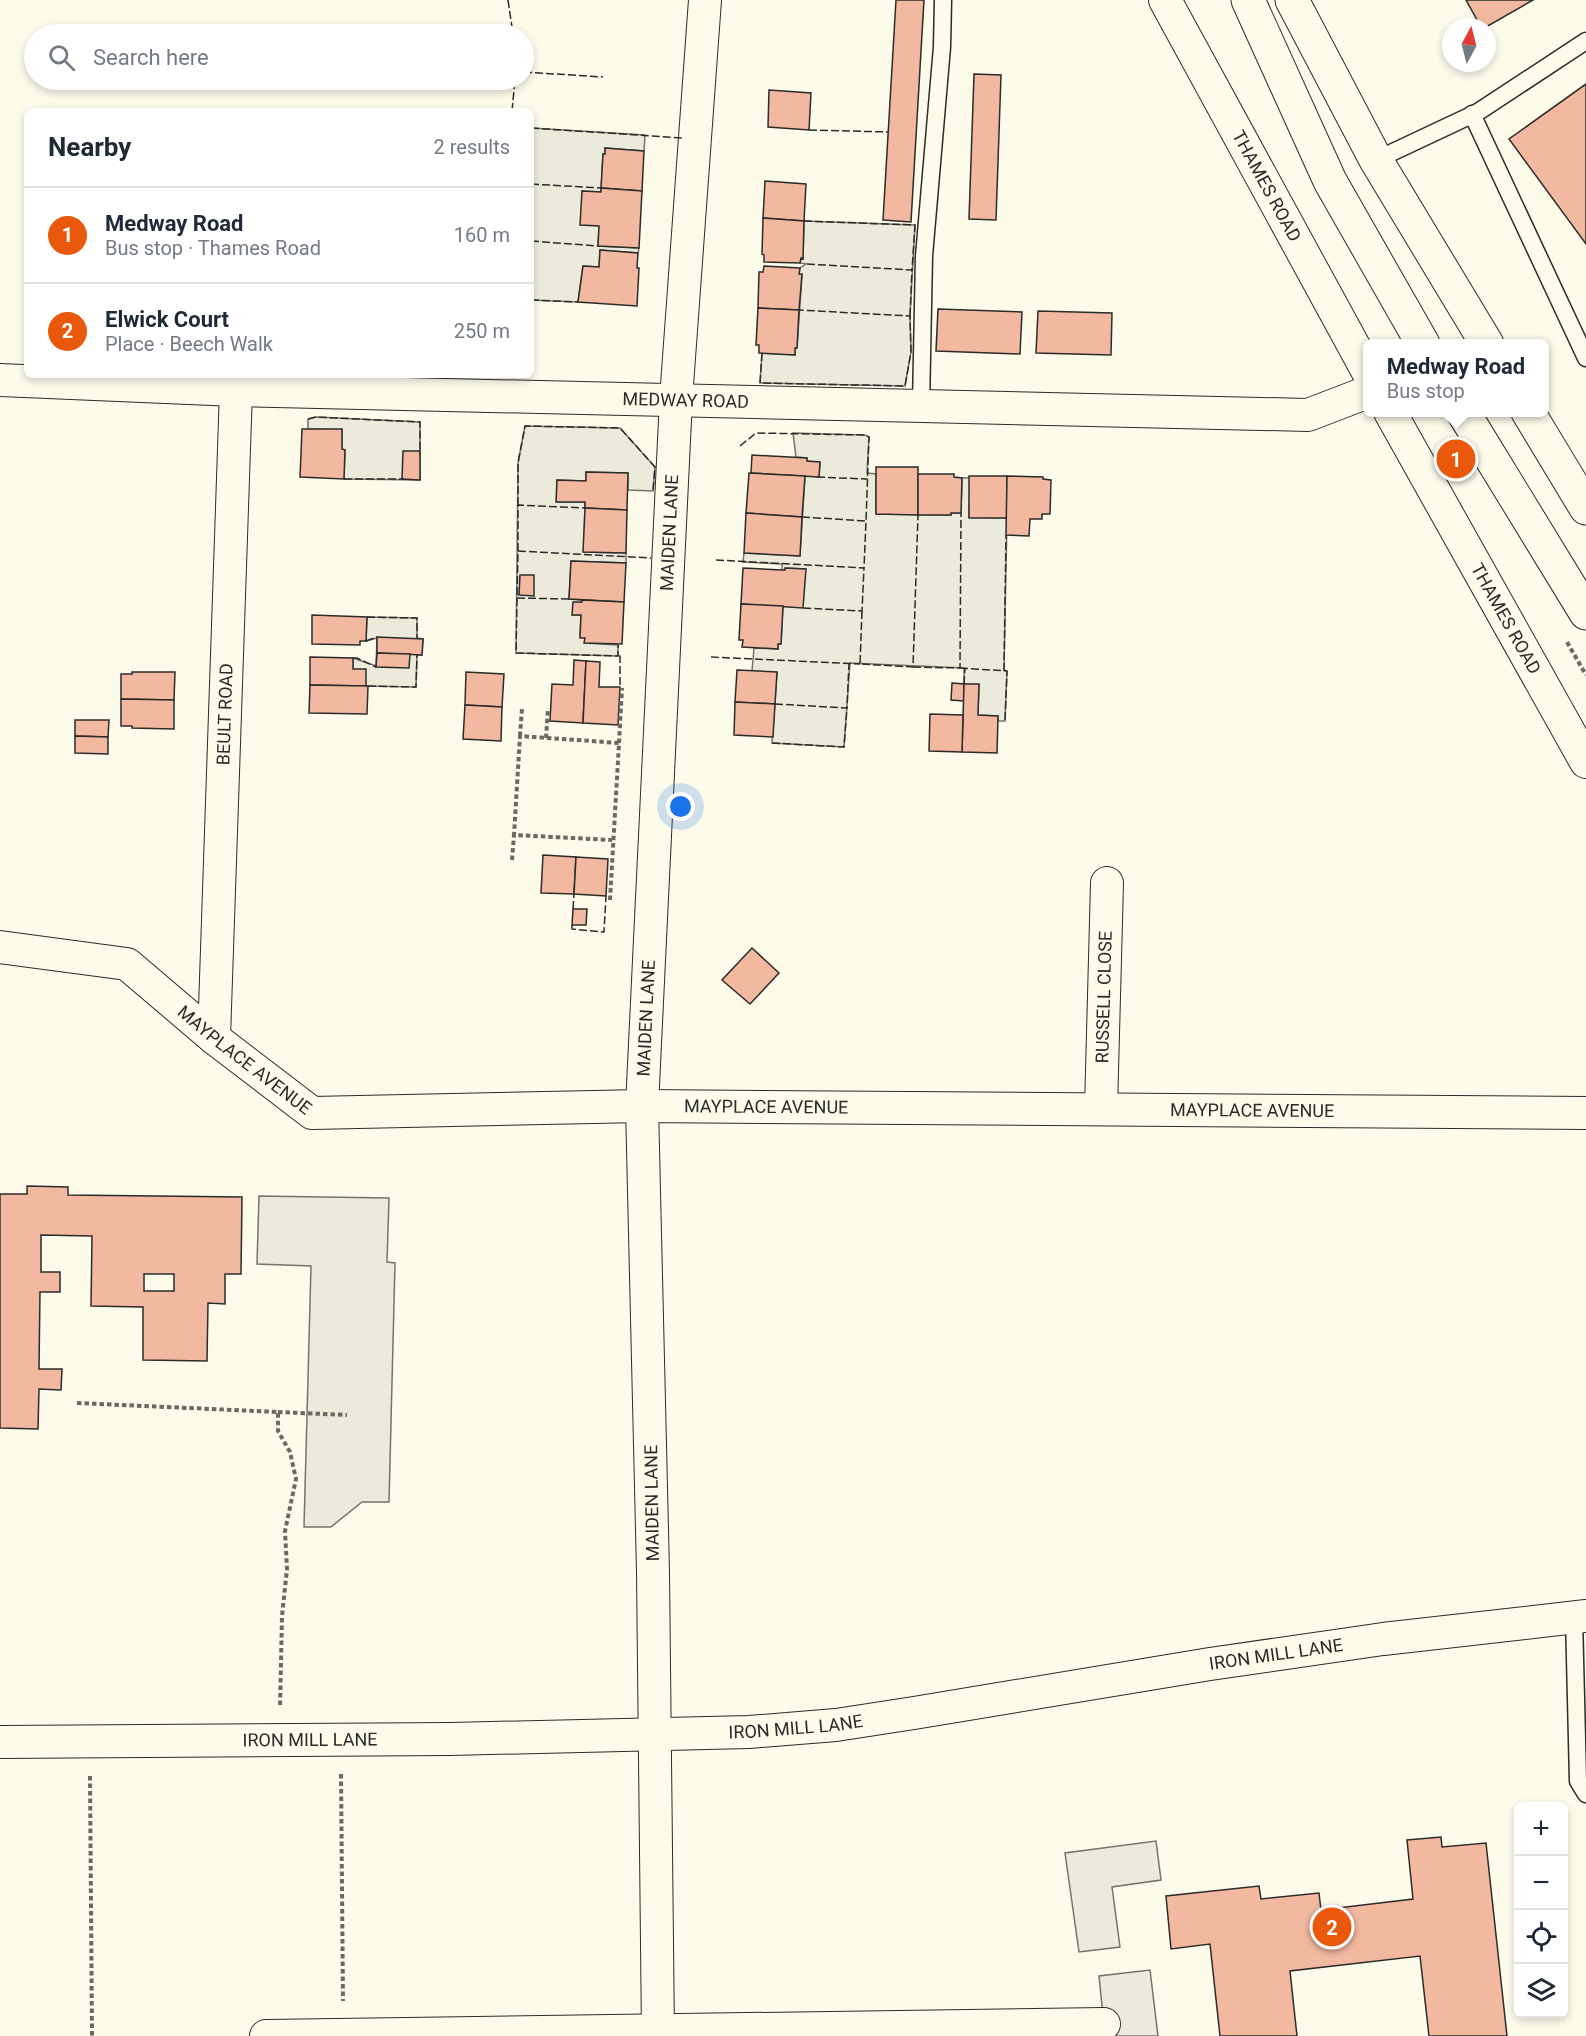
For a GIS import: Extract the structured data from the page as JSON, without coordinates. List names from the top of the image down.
{
  "streets": {
    "street": [
      "THAMES ROAD",
      "MEDWAY ROAD",
      "MAIDEN LANE",
      "BEULT ROAD",
      "RUSSELL CLOSE",
      "MAYPLACE AVENUE",
      "IRON MILL LANE"
    ]
  },
  "crossings": [
    ["MEDWAY ROAD", "MAIDEN LANE"],
    ["MEDWAY ROAD", "BEULT ROAD"],
    ["MAIDEN LANE", "MAYPLACE AVENUE"],
    ["MAIDEN LANE", "IRON MILL LANE"],
    ["BEULT ROAD", "MAYPLACE AVENUE"],
    ["RUSSELL CLOSE", "MAYPLACE AVENUE"]
  ],
  "north": "top",
  "page": {
    "search": "Search here",
    "heading": ["Nearby", "2 results"],
    "list": [
      {
        "mark": "1",
        "name": "Medway Road",
        "note": "Bus stop · Thames Road",
        "value": "160 m"
      },
      {
        "mark": "2",
        "name": "Elwick Court",
        "note": "Place · Beech Walk",
        "value": "250 m"
      }
    ],
    "popup": ["Medway Road", "Bus stop"],
    "pins": ["1", "2"],
    "map_buttons": ["+", "−"]
  }
}
